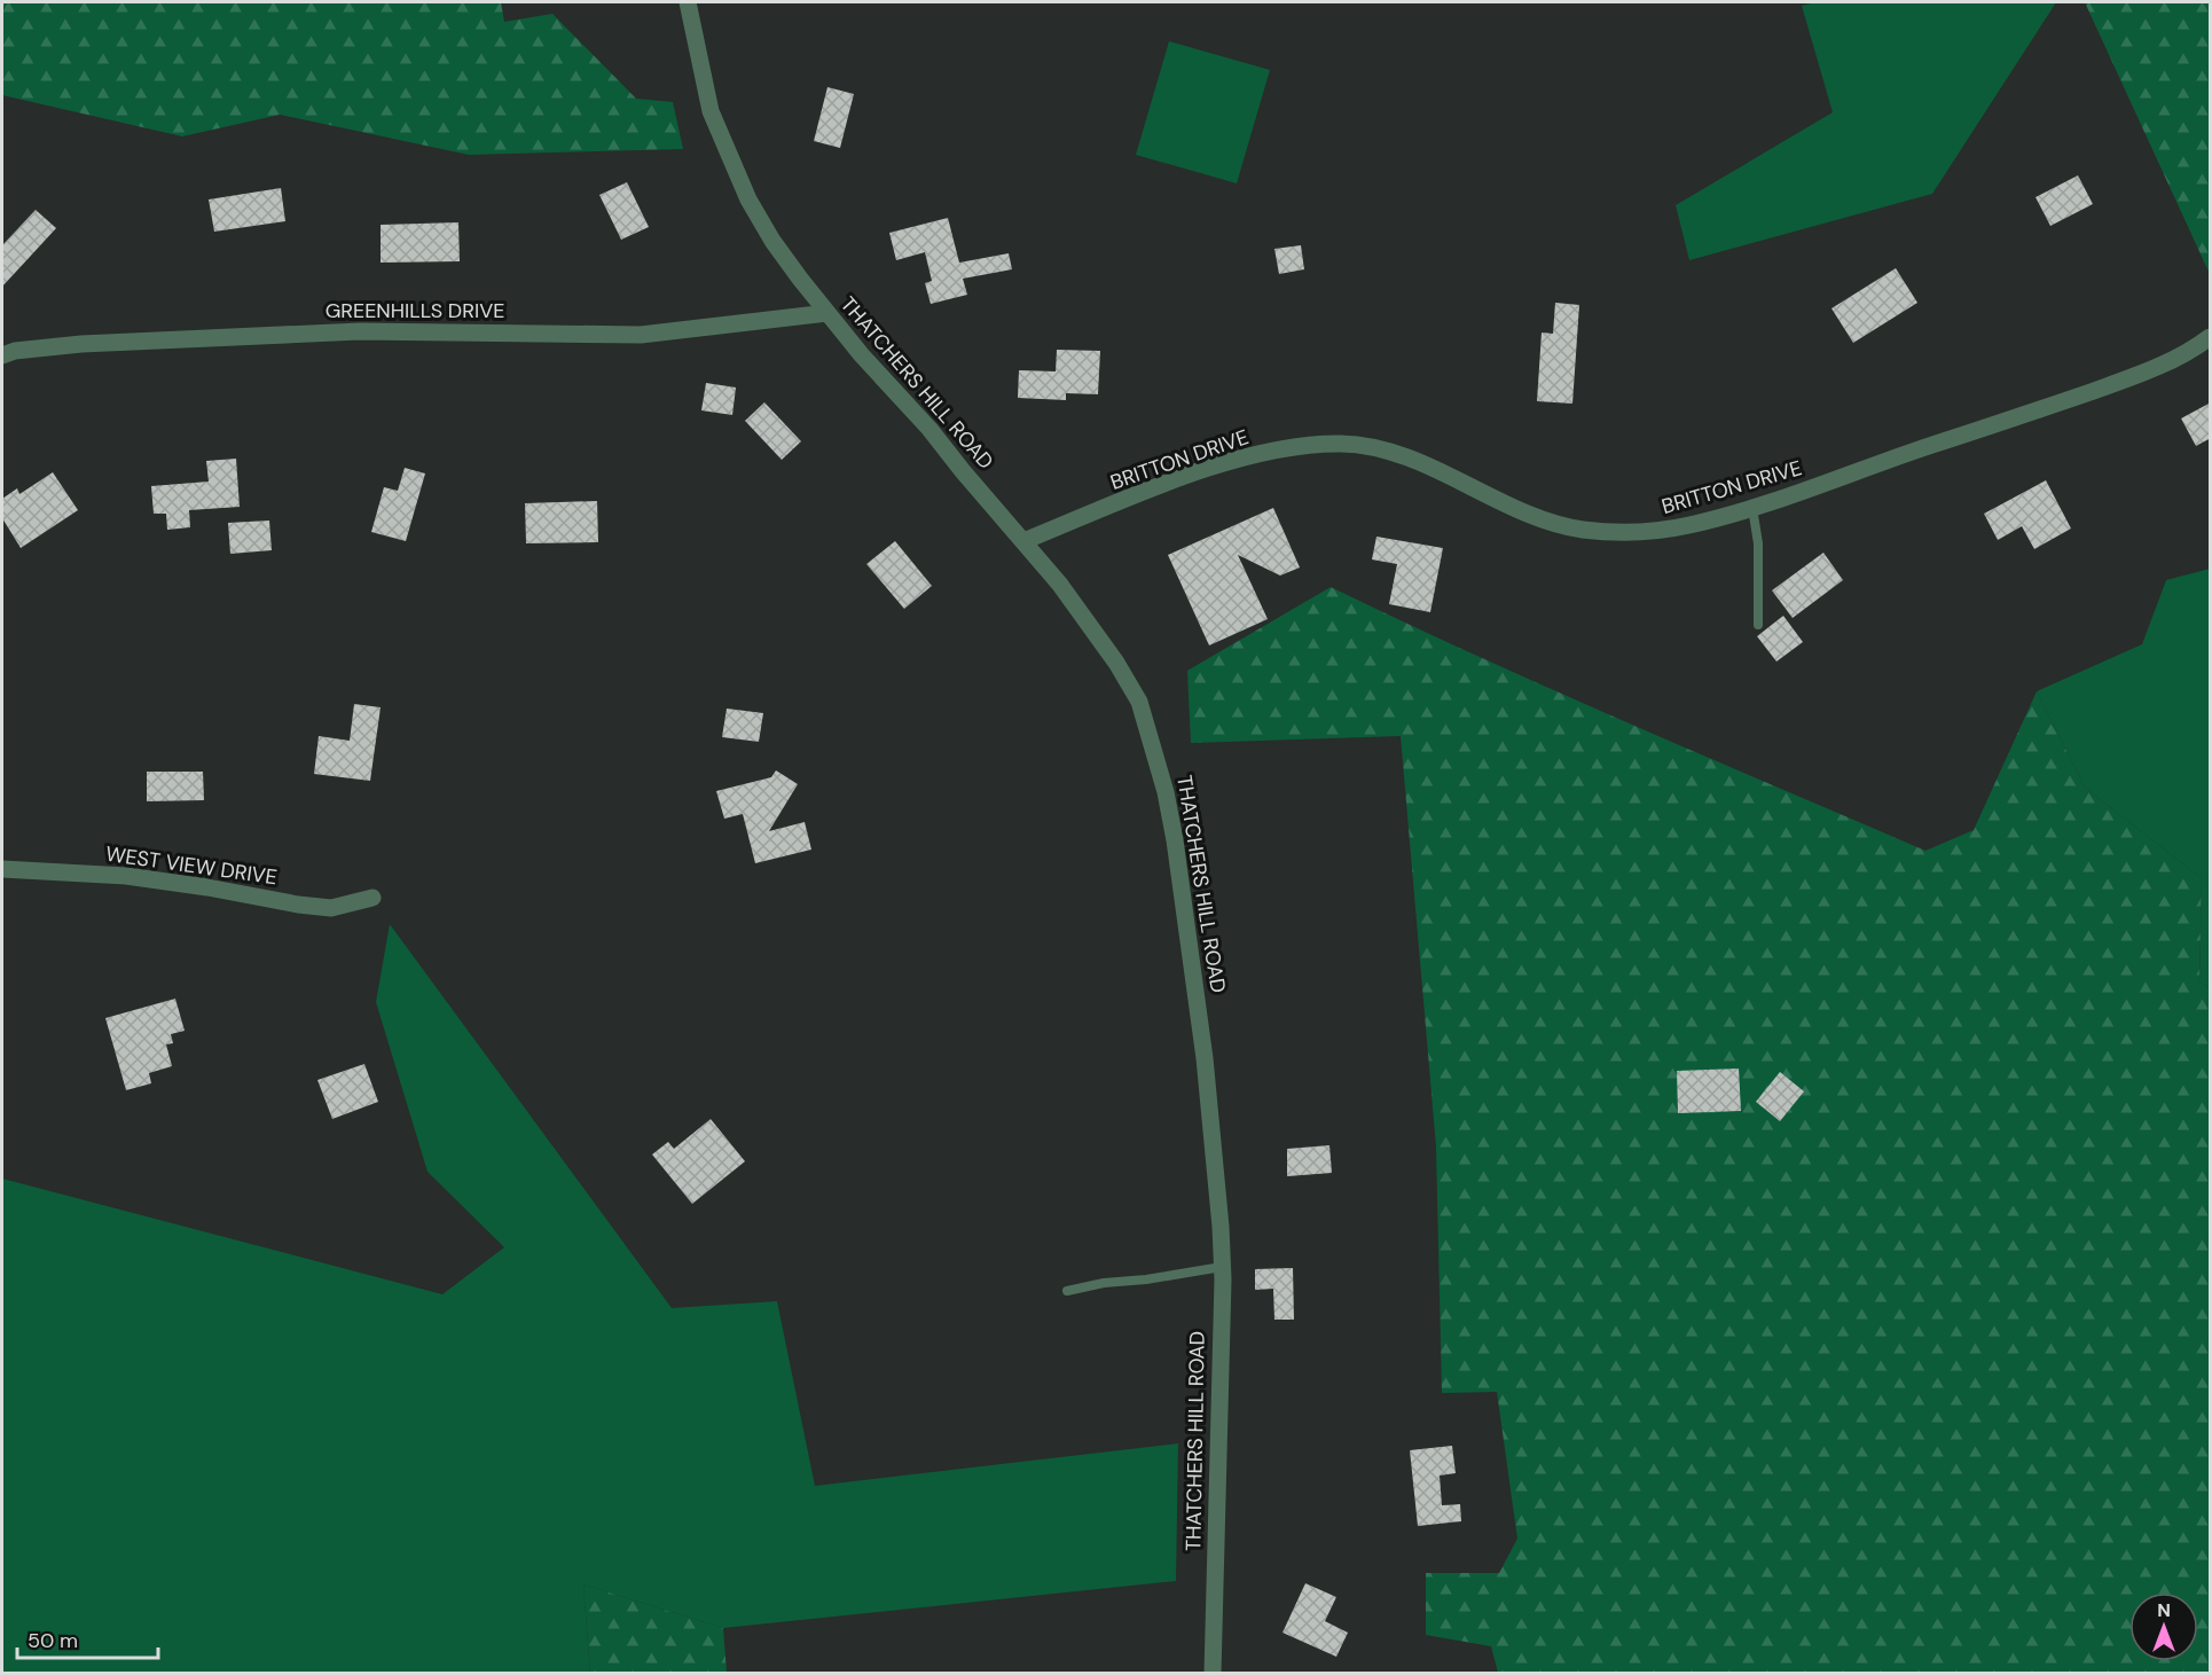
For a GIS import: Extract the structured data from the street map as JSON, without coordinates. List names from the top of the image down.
{
  "streets": {
    "street": [
      "GREENHILLS DRIVE",
      "THATCHERS HILL ROAD",
      "BRITTON DRIVE",
      "WEST VIEW DRIVE"
    ]
  },
  "crossings": [
    ["GREENHILLS DRIVE", "THATCHERS HILL ROAD"],
    ["THATCHERS HILL ROAD", "BRITTON DRIVE"]
  ],
  "scale_bar": "50 m",
  "north": "top"
}
